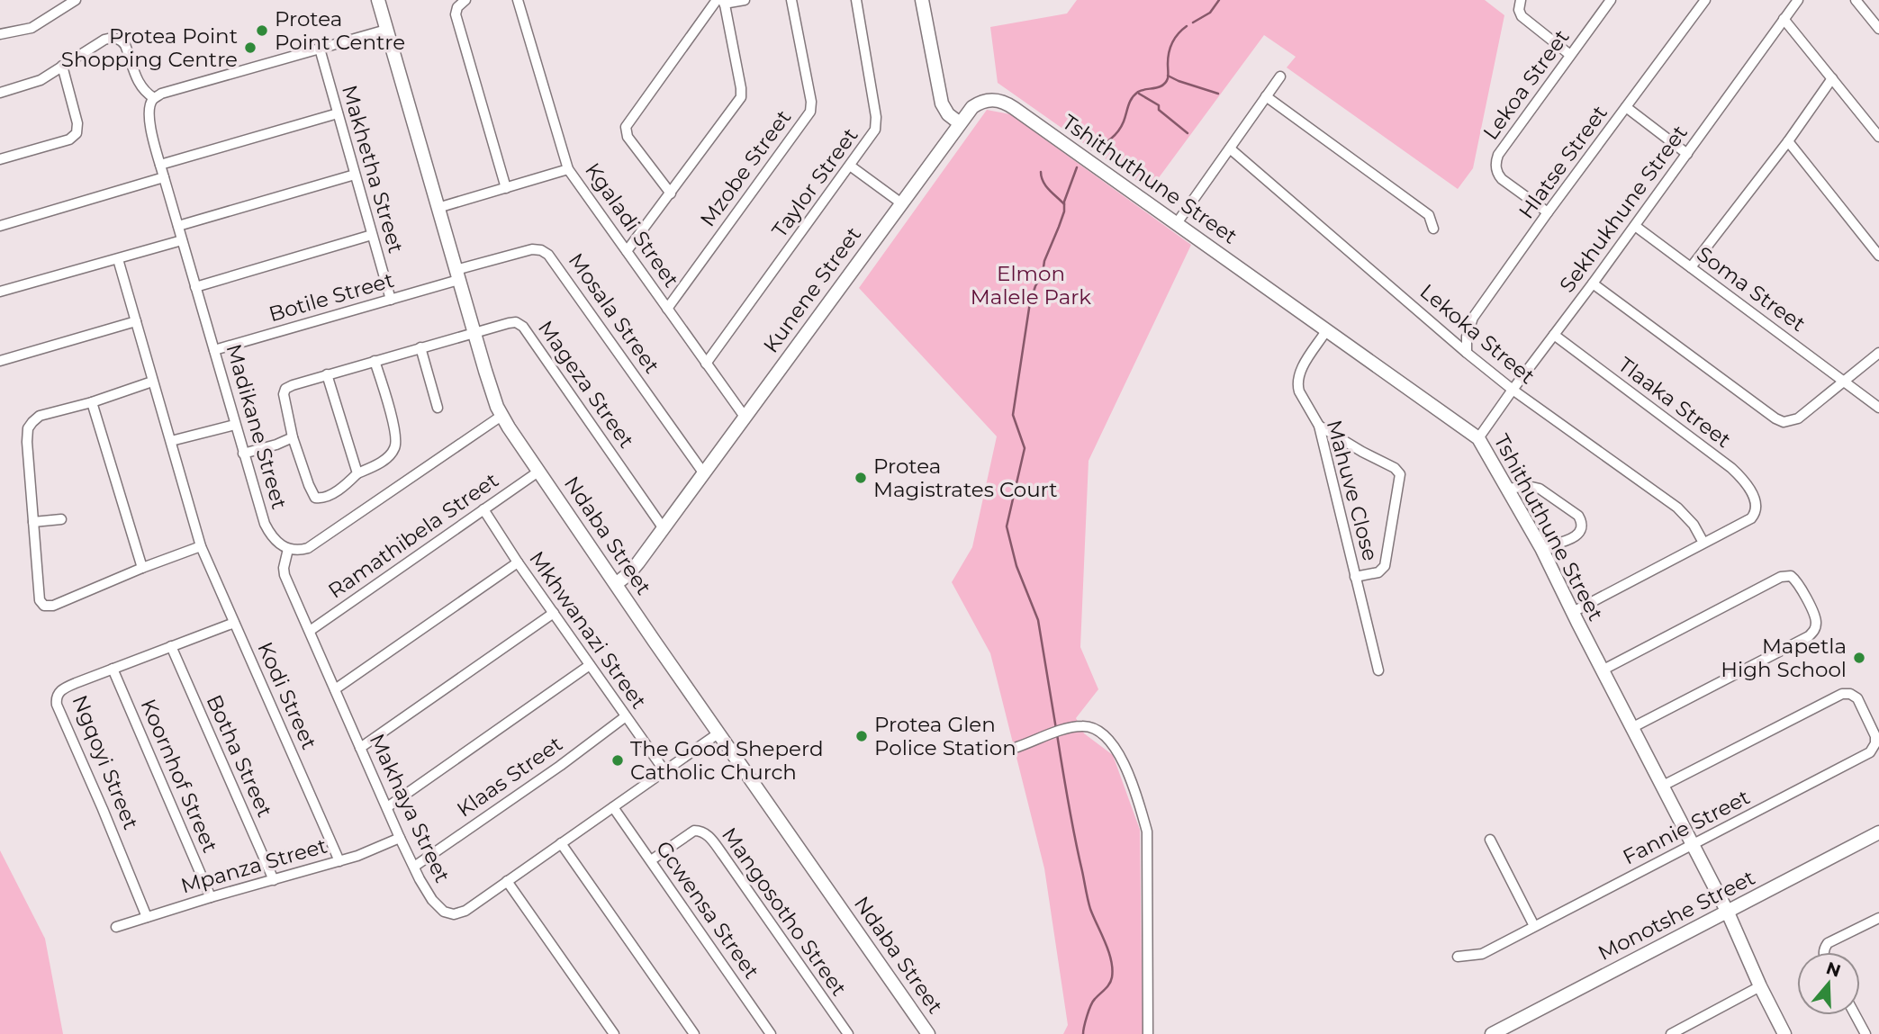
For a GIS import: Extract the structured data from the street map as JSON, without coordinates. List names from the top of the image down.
{
  "streets": {
    "street": [
      "Lekoa Street",
      "Hlatse Street",
      "Mzobe Street",
      "Makhetha Street",
      "Tshithuthune Street",
      "Taylor Street",
      "Sekhukhune Street",
      "Kgaladi Street",
      "Soma Street",
      "Kunene Street",
      "Botile Street",
      "Mosala Street",
      "Lekoka Street",
      "Mageza Street",
      "Tlaaka Street",
      "Madikane Street",
      "Mahuve Close",
      "Ramathibela Street",
      "Ndaba Street",
      "Mkhwanazi Street",
      "Kodi Street",
      "Botha Street",
      "Ngqoyi Street",
      "Koornhof Street",
      "Klaas Street",
      "Makhaya Street",
      "Fannie Street",
      "Mpanza Street",
      "Gcwensa Street",
      "Mangosotho Street",
      "Monotshe Street"
    ]
  },
  "crossings": [
    ["Lekoa Street", "Hlatse Street"],
    ["Hlatse Street", "Lekoka Street"],
    ["Mzobe Street", "Kgaladi Street"],
    ["Makhetha Street", "Botile Street"],
    ["Tshithuthune Street", "Sekhukhune Street"],
    ["Tshithuthune Street", "Kunene Street"],
    ["Tshithuthune Street", "Mahuve Close"],
    ["Tshithuthune Street", "Fannie Street"],
    ["Tshithuthune Street", "Monotshe Street"],
    ["Taylor Street", "Kgaladi Street"],
    ["Sekhukhune Street", "Soma Street"],
    ["Sekhukhune Street", "Lekoka Street"],
    ["Sekhukhune Street", "Tlaaka Street"],
    ["Kgaladi Street", "Kunene Street"],
    ["Kunene Street", "Mosala Street"],
    ["Kunene Street", "Mageza Street"],
    ["Kunene Street", "Ndaba Street"],
    ["Botile Street", "Mosala Street"],
    ["Botile Street", "Madikane Street"],
    ["Botile Street", "Ndaba Street"],
    ["Mosala Street", "Ndaba Street"],
    ["Lekoka Street", "Tlaaka Street"],
    ["Mageza Street", "Ndaba Street"],
    ["Madikane Street", "Makhaya Street"],
    ["Ramathibela Street", "Ndaba Street"],
    ["Ramathibela Street", "Mkhwanazi Street"],
    ["Ramathibela Street", "Makhaya Street"],
    ["Ndaba Street", "Makhaya Street"],
    ["Mkhwanazi Street", "Klaas Street"],
    ["Mkhwanazi Street", "Makhaya Street"],
    ["Kodi Street", "Ngqoyi Street"],
    ["Kodi Street", "Mpanza Street"],
    ["Botha Street", "Ngqoyi Street"],
    ["Botha Street", "Mpanza Street"],
    ["Ngqoyi Street", "Koornhof Street"],
    ["Ngqoyi Street", "Mpanza Street"],
    ["Koornhof Street", "Mpanza Street"],
    ["Klaas Street", "Makhaya Street"],
    ["Makhaya Street", "Mpanza Street"],
    ["Makhaya Street", "Gcwensa Street"],
    ["Gcwensa Street", "Mangosotho Street"]
  ],
  "parks": ["Elmon Malele Park"],
  "places": [
    "Protea Point Centre",
    "Protea Point Shopping Centre",
    "Protea Magistrates Court",
    "Mapetla High School",
    "Protea Glen Police Station",
    "The Good Sheperd Catholic Church"
  ],
  "north": "top"
}
